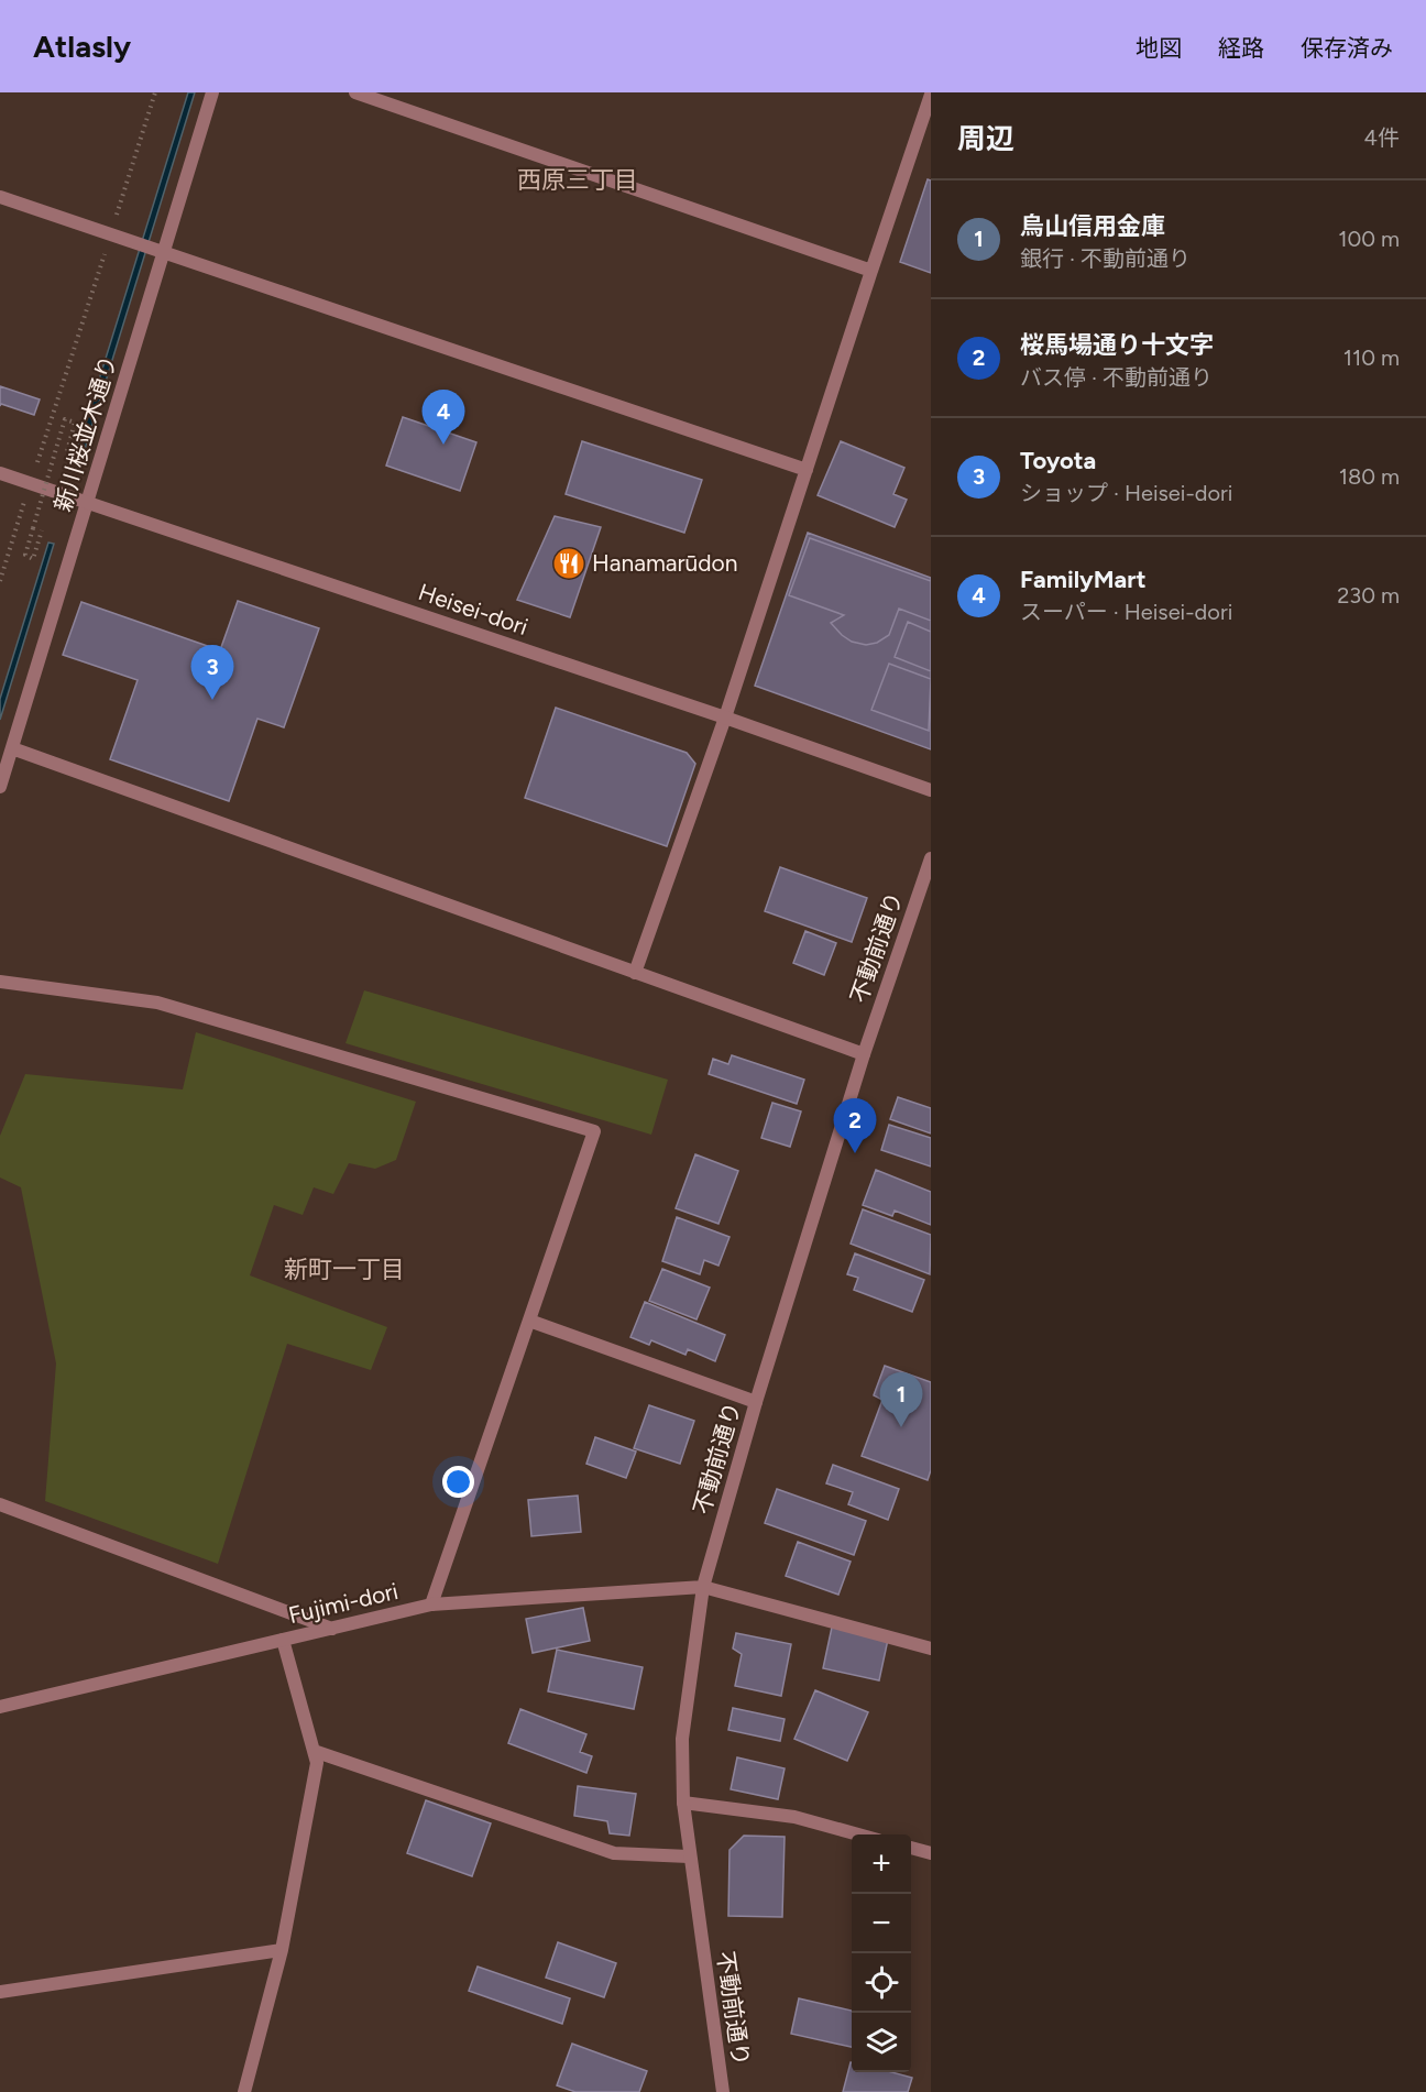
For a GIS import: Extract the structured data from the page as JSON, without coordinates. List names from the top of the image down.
{
  "streets": {
    "street": [
      "新川桜並木通り",
      "Heisei-dori",
      "不動前通り",
      "Fujimi-dori"
    ]
  },
  "crossings": [
    ["新川桜並木通り", "Heisei-dori"],
    ["不動前通り", "Fujimi-dori"]
  ],
  "districts": ["西原三丁目", "新町一丁目"],
  "places": {
    "restaurant": ["Hanamarūdon"]
  },
  "page": {
    "header": "Atlasly",
    "nav": ["地図", "経路", "保存済み"],
    "heading": ["周辺", "4件"],
    "list": [
      {
        "mark": "1",
        "name": "烏山信用金庫",
        "note": "銀行 · 不動前通り",
        "value": "100 m"
      },
      {
        "mark": "2",
        "name": "桜馬場通り十文字",
        "note": "バス停 · 不動前通り",
        "value": "110 m"
      },
      {
        "mark": "3",
        "name": "Toyota",
        "note": "ショップ · Heisei-dori",
        "value": "180 m"
      },
      {
        "mark": "4",
        "name": "FamilyMart",
        "note": "スーパー · Heisei-dori",
        "value": "230 m"
      }
    ],
    "pins": [
      "4",
      "3",
      "2",
      "1"
    ],
    "map_buttons": ["+", "−"]
  }
}
